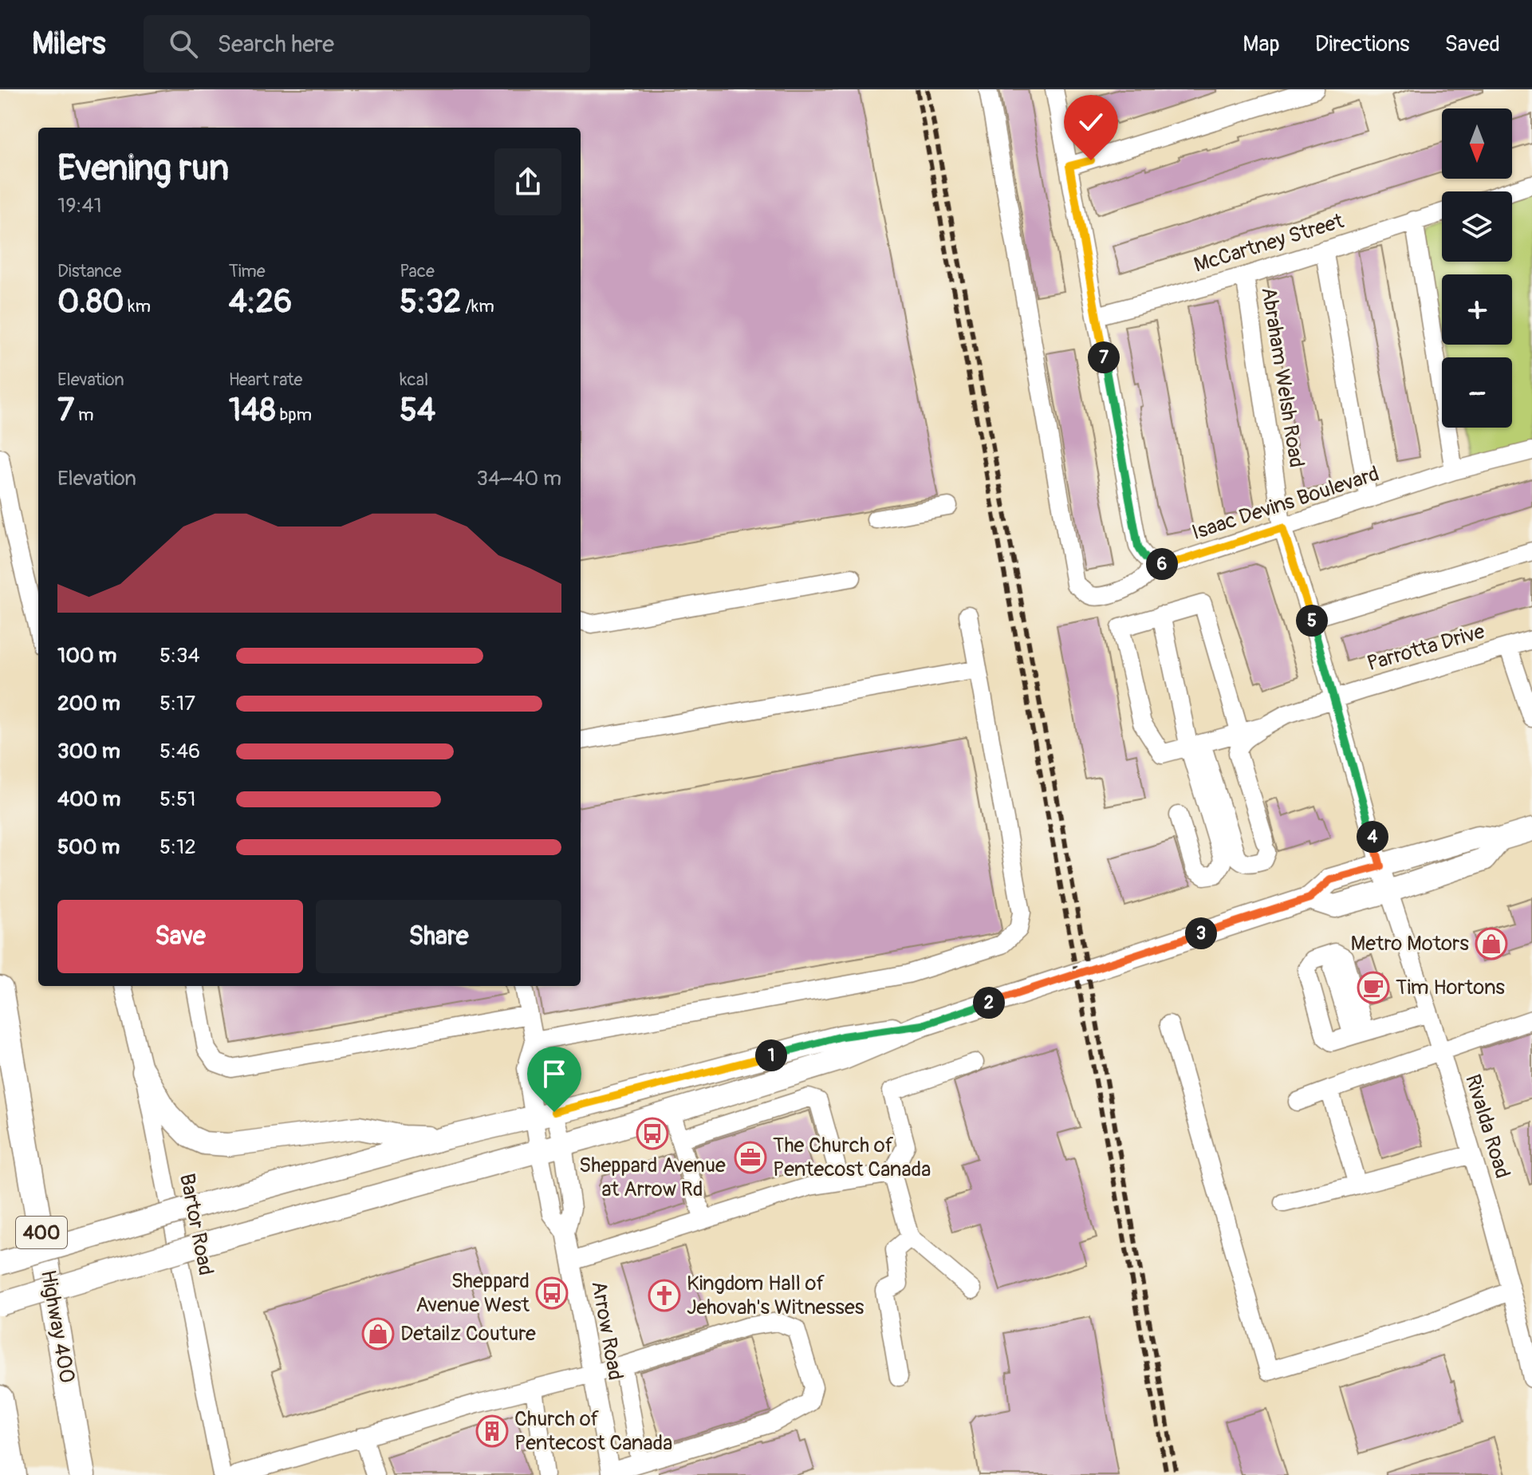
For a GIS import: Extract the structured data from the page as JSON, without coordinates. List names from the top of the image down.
{
  "streets": {
    "highway": ["400", "Highway 400"],
    "street": [
      "McCartney Street",
      "Abraham Welsh Road",
      "Isaac Devins Boulevard",
      "Parrotta Drive",
      "Rivalda Road",
      "Bartor Road",
      "Arrow Road"
    ]
  },
  "crossings": [
    ["McCartney Street", "Abraham Welsh Road"],
    ["Abraham Welsh Road", "Isaac Devins Boulevard"],
    ["Abraham Welsh Road", "Parrotta Drive"],
    ["Abraham Welsh Road", "Rivalda Road"]
  ],
  "places": {
    "shop": ["Metro Motors", "Detailz Couture"],
    "cafe": ["Tim Hortons"],
    "bus stop": ["Sheppard Avenue at Arrow Rd", "Sheppard Avenue West"],
    "office": ["The Church of Pentecost Canada"],
    "church": ["Kingdom Hall of Jehovah's Witnesses"],
    "building": ["Church of Pentecost Canada"]
  },
  "north": "bottom",
  "page": {
    "header": "Milers",
    "search": "Search here",
    "nav": ["Map", "Directions", "Saved"],
    "map_buttons": ["+", "−"],
    "heading": ["Evening run", "19:41"],
    "stats": [
      ["Distance", "0.80 km"],
      ["Time", "4:26"],
      ["Pace", "5:32 /km"],
      ["Elevation", "7 m"],
      ["Heart rate", "148 bpm"],
      ["kcal", "54"]
    ],
    "pins": [
      "7",
      "6",
      "5",
      "4",
      "3",
      "2",
      "1"
    ],
    "chart": ["Elevation", "34–40 m"],
    "list": [
      {
        "name": "100 m",
        "note": "5:34"
      },
      {
        "name": "200 m",
        "note": "5:17"
      },
      {
        "name": "300 m",
        "note": "5:46"
      },
      {
        "name": "400 m",
        "note": "5:51"
      },
      {
        "name": "500 m",
        "note": "5:12"
      }
    ],
    "buttons": ["Save", "Share"]
  }
}
